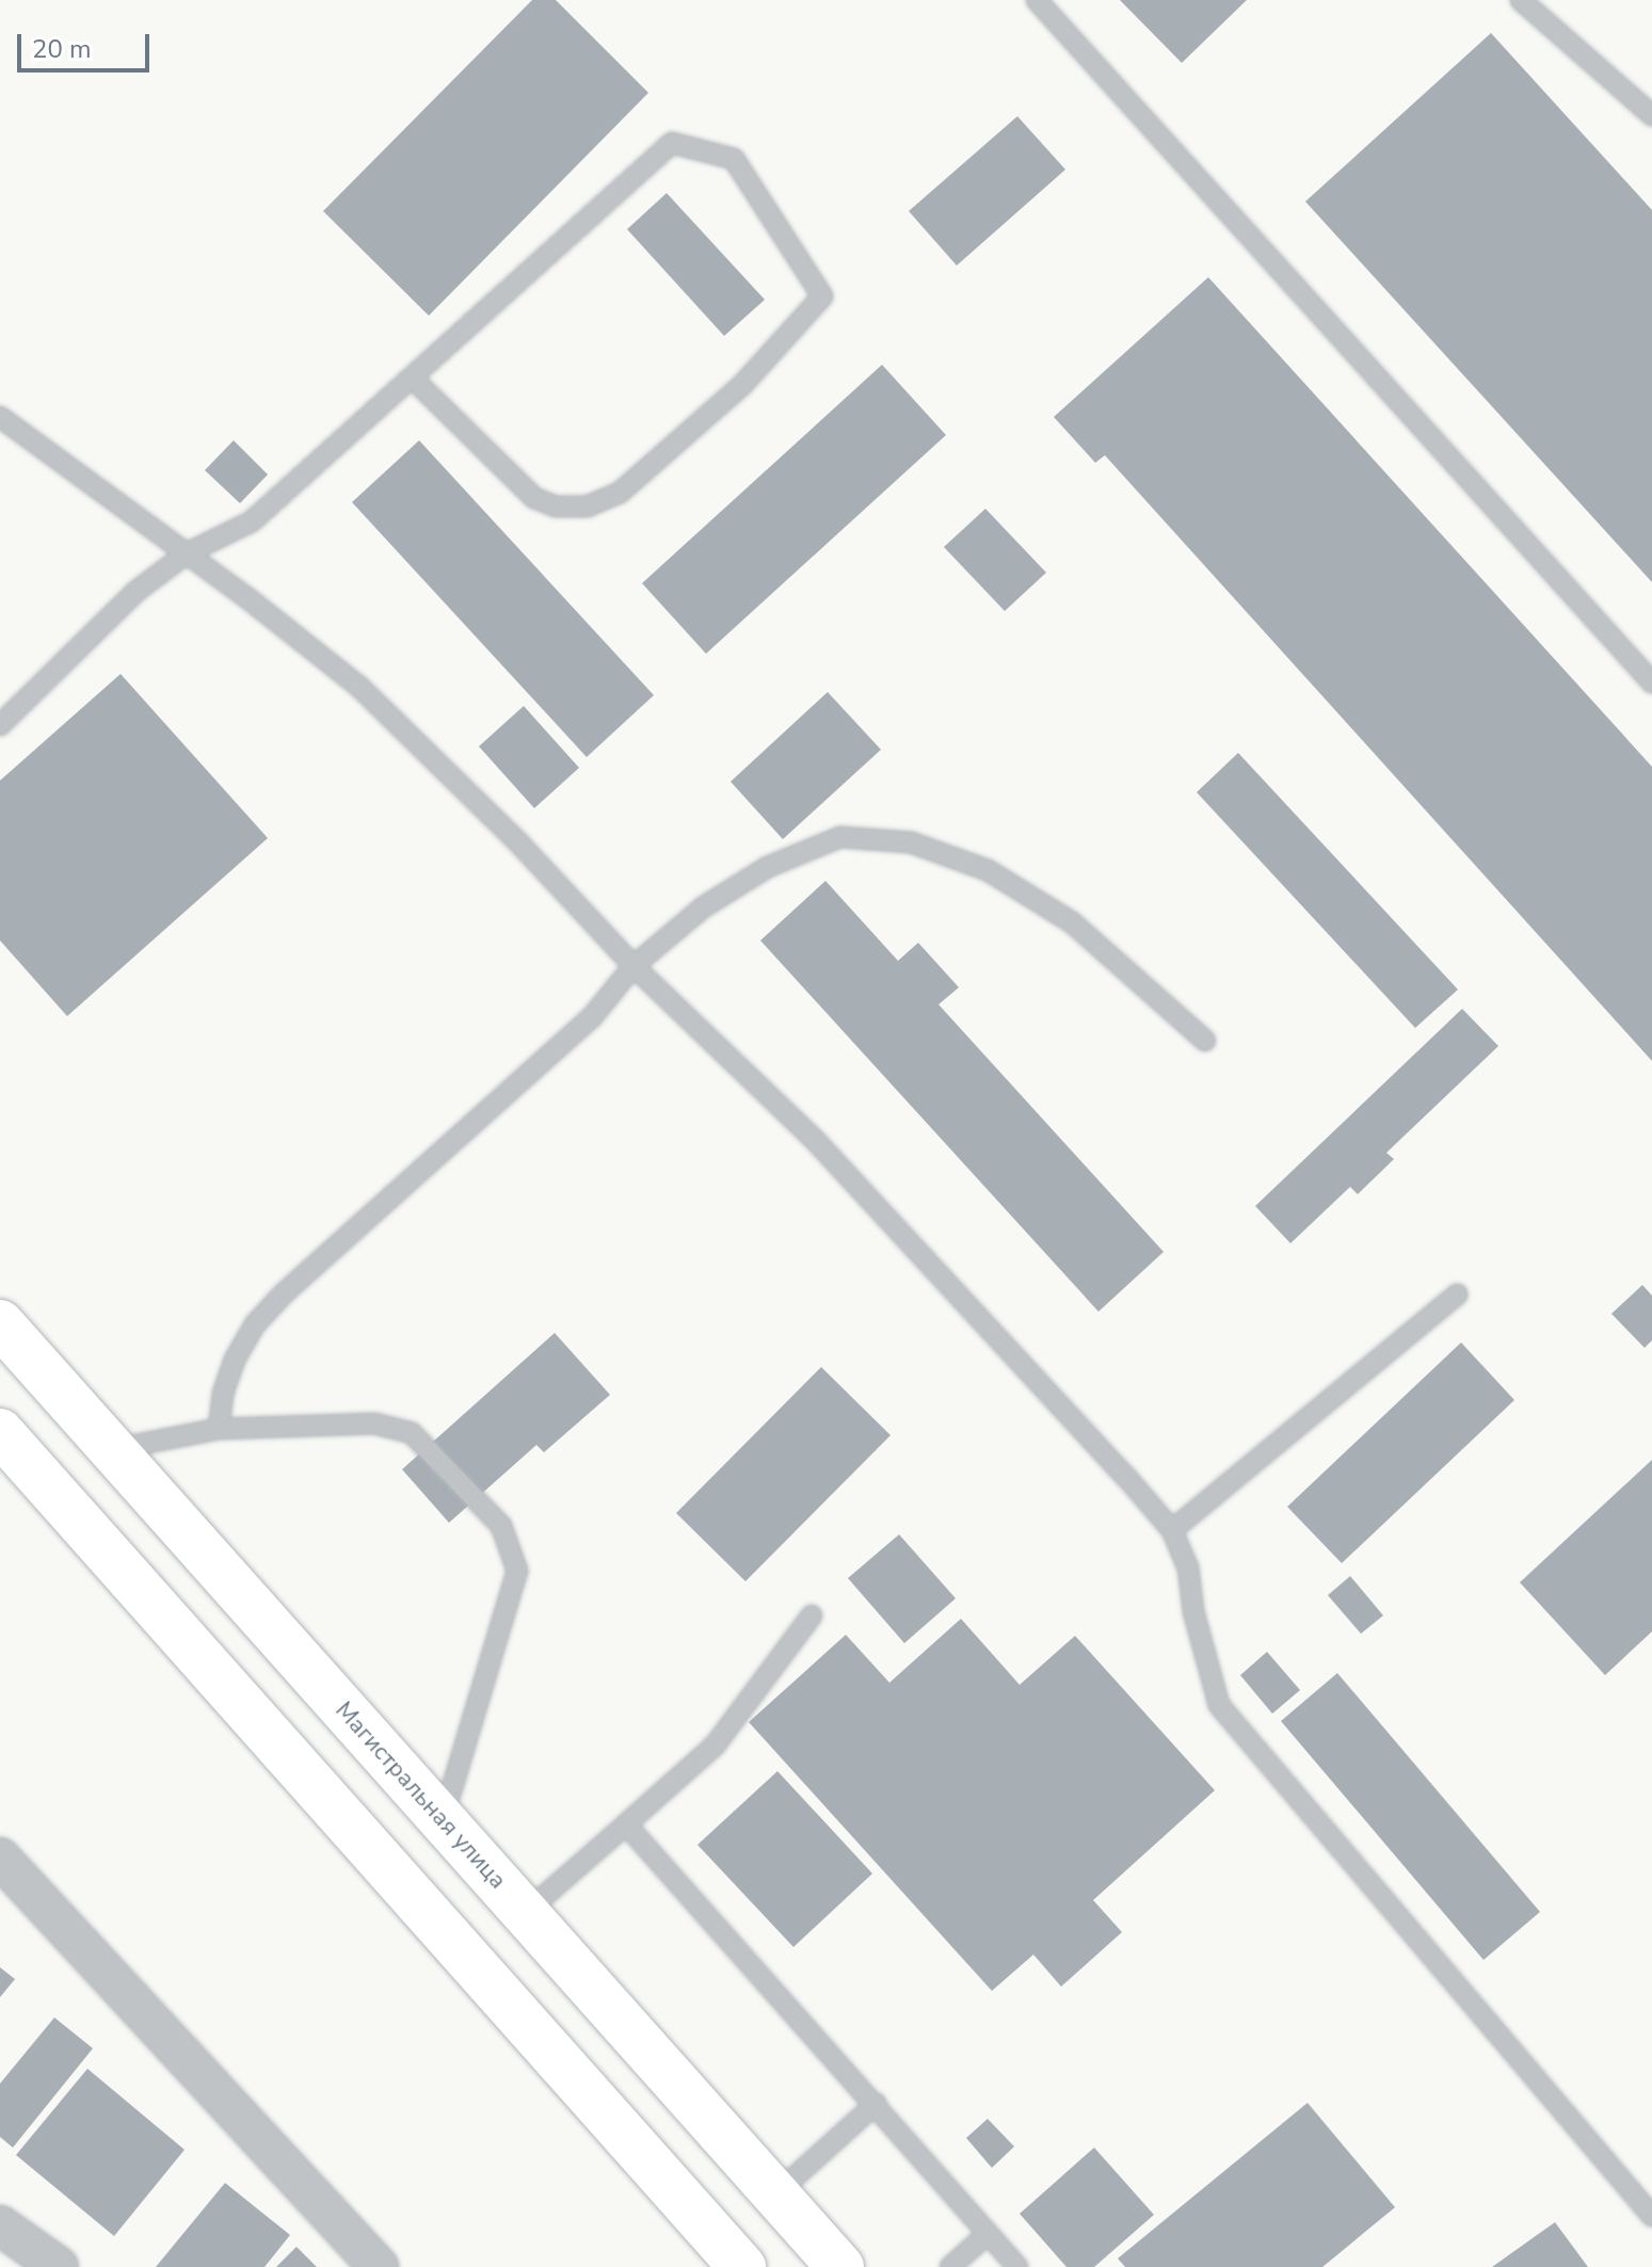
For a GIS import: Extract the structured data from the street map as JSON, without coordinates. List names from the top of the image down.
{
  "streets": {
    "main road": ["Магистральная улица"]
  },
  "scale_bar": "20 m"
}
